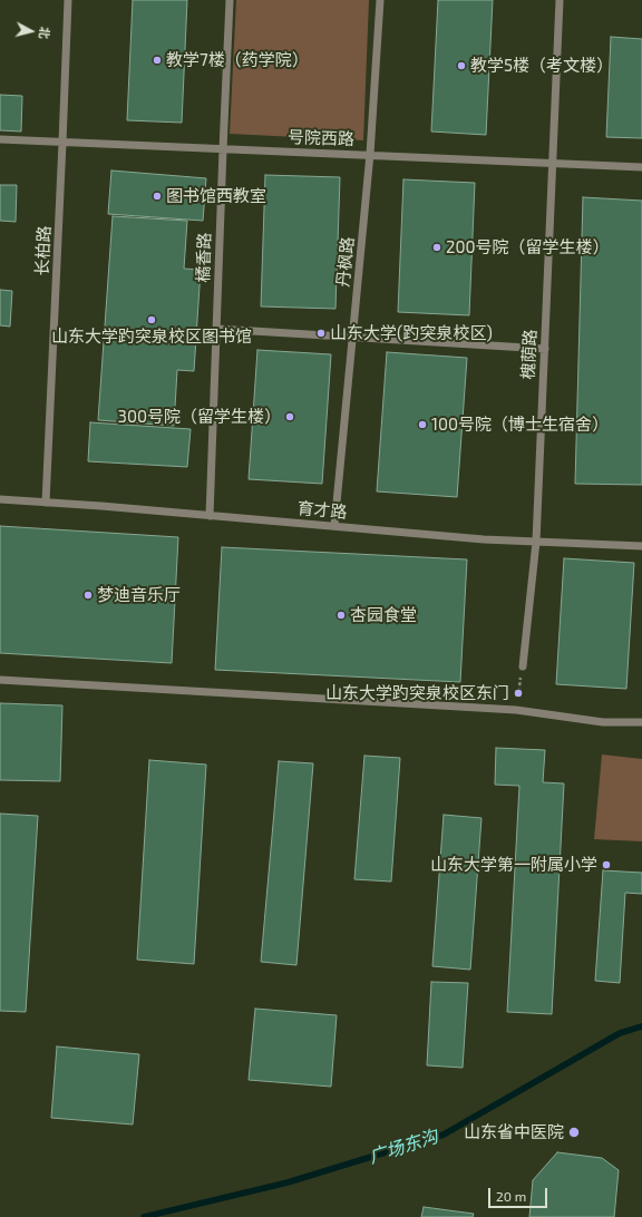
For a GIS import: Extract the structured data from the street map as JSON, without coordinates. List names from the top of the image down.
{
  "streets": {
    "lane": [
      "号院西路",
      "长柏路",
      "橘香路",
      "丹枫路",
      "槐荫路",
      "育才路"
    ]
  },
  "crossings": [
    ["号院西路", "长柏路"],
    ["号院西路", "橘香路"],
    ["号院西路", "丹枫路"],
    ["号院西路", "槐荫路"],
    ["长柏路", "育才路"],
    ["橘香路", "育才路"],
    ["丹枫路", "育才路"],
    ["槐荫路", "育才路"]
  ],
  "water": ["广场东沟"],
  "places": [
    "教学7楼（药学院）",
    "教学5楼（考文楼）",
    "图书馆西教室",
    "200号院（留学生楼）",
    "山东大学趵突泉校区图书馆",
    "山东大学(趵突泉校区)",
    "300号院（留学生楼）",
    "100号院（博士生宿舍）",
    "梦迪音乐厅",
    "杏园食堂",
    "山东大学趵突泉校区东门",
    "山东大学第一附属小学",
    "山东省中医院"
  ],
  "scale_bar": "20 m",
  "north": "right"
}
